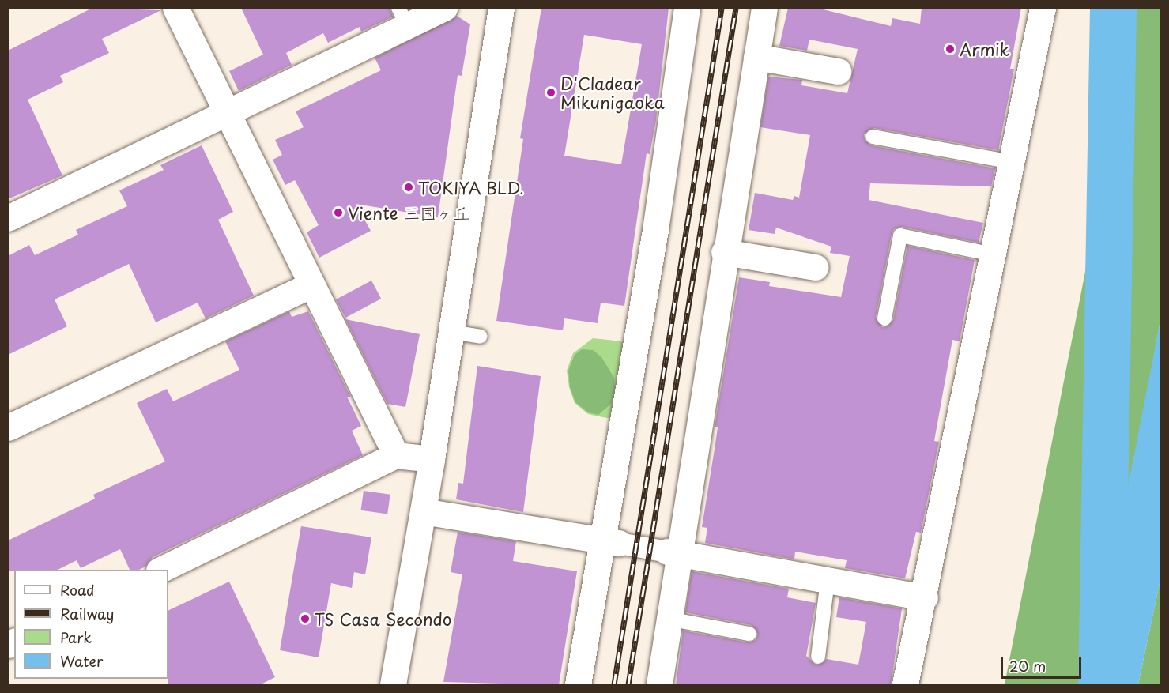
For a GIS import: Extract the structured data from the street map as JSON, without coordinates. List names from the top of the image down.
{
  "places": [
    "Armik",
    "D'Cladear Mikunigaoka",
    "TOKIYA BLD.",
    "Viente 三国ヶ丘",
    "TS Casa Secondo"
  ],
  "legend": [
    "Road",
    "Railway",
    "Park",
    "Water"
  ],
  "scale_bar": "20 m"
}
